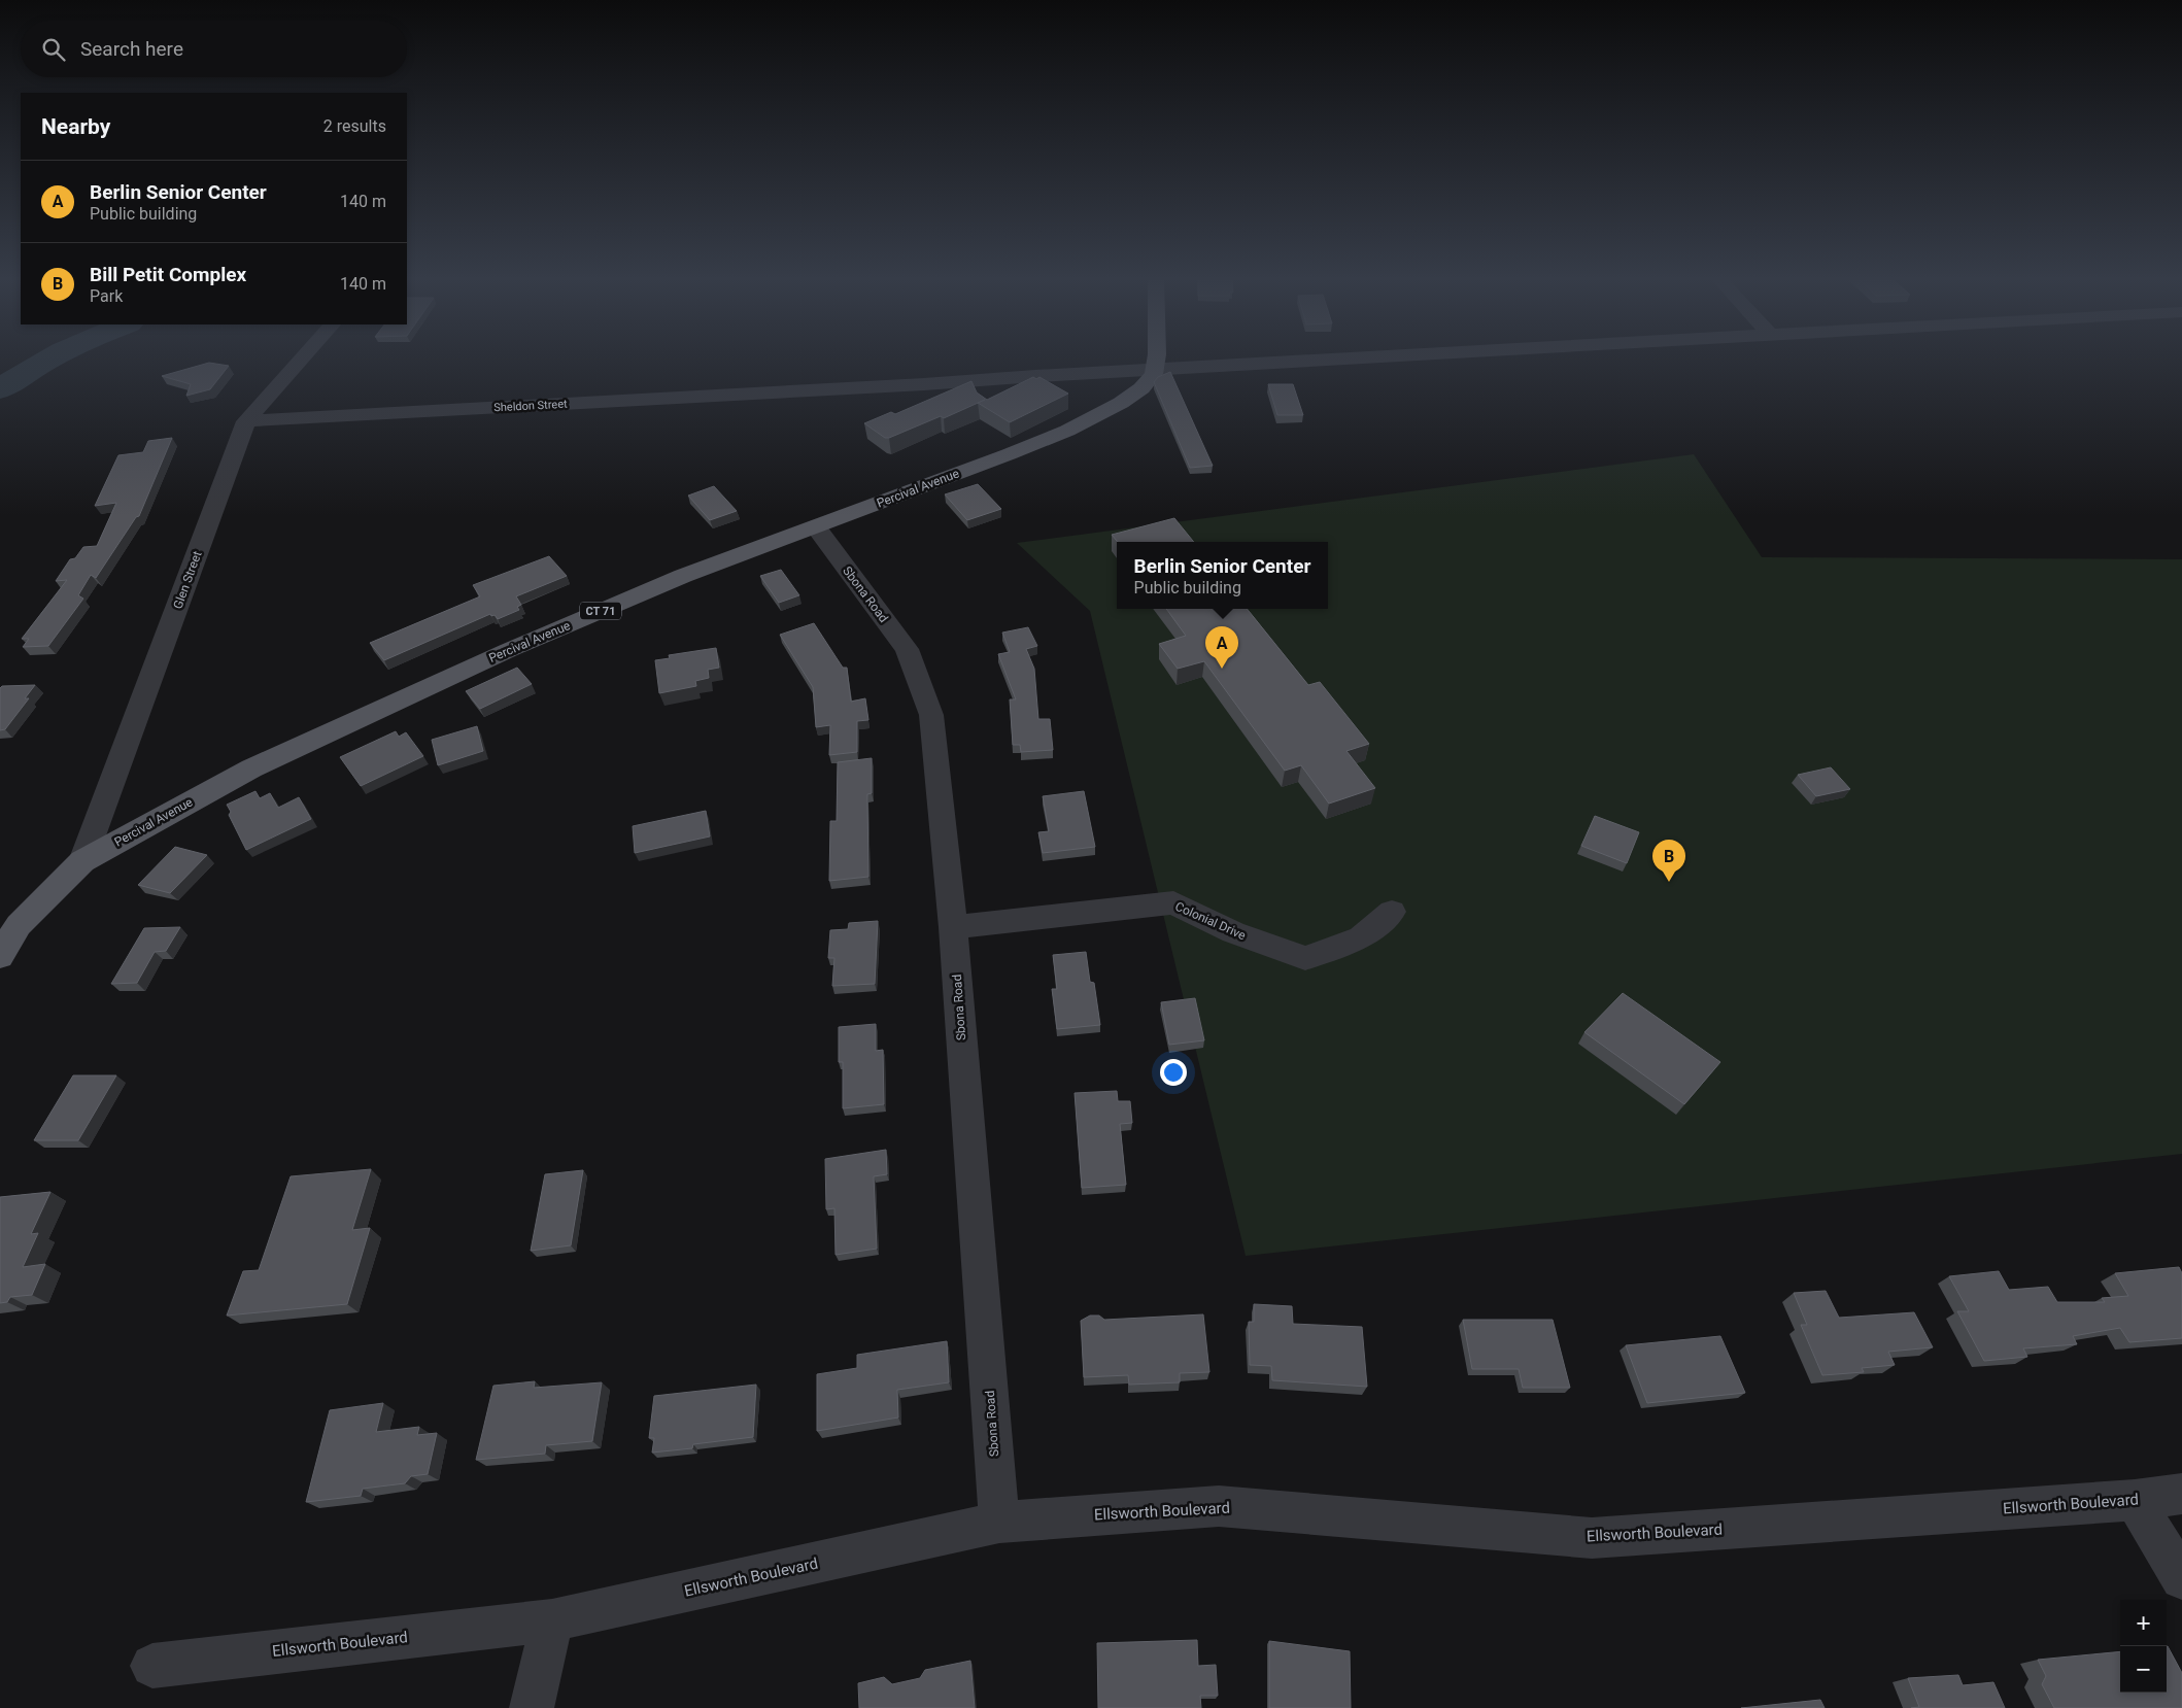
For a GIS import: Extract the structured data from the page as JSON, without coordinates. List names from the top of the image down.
{
  "streets": {
    "main road": ["Percival Avenue", "CT 71"],
    "street": [
      "Sheldon Street",
      "Glen Street",
      "Sbona Road",
      "Colonial Drive",
      "Ellsworth Boulevard"
    ]
  },
  "crossings": [
    ["Sheldon Street", "Percival Avenue"],
    ["Sheldon Street", "Glen Street"],
    ["Percival Avenue", "Glen Street"],
    ["Percival Avenue", "Sbona Road"],
    ["Sbona Road", "Colonial Drive"],
    ["Sbona Road", "Ellsworth Boulevard"]
  ],
  "page": {
    "search": "Search here",
    "heading": ["Nearby", "2 results"],
    "list": [
      {
        "mark": "A",
        "name": "Berlin Senior Center",
        "note": "Public building",
        "value": "140 m"
      },
      {
        "mark": "B",
        "name": "Bill Petit Complex",
        "note": "Park",
        "value": "140 m"
      }
    ],
    "popup": ["Berlin Senior Center", "Public building"],
    "pins": ["A", "B"],
    "map_buttons": ["+", "−"]
  }
}
